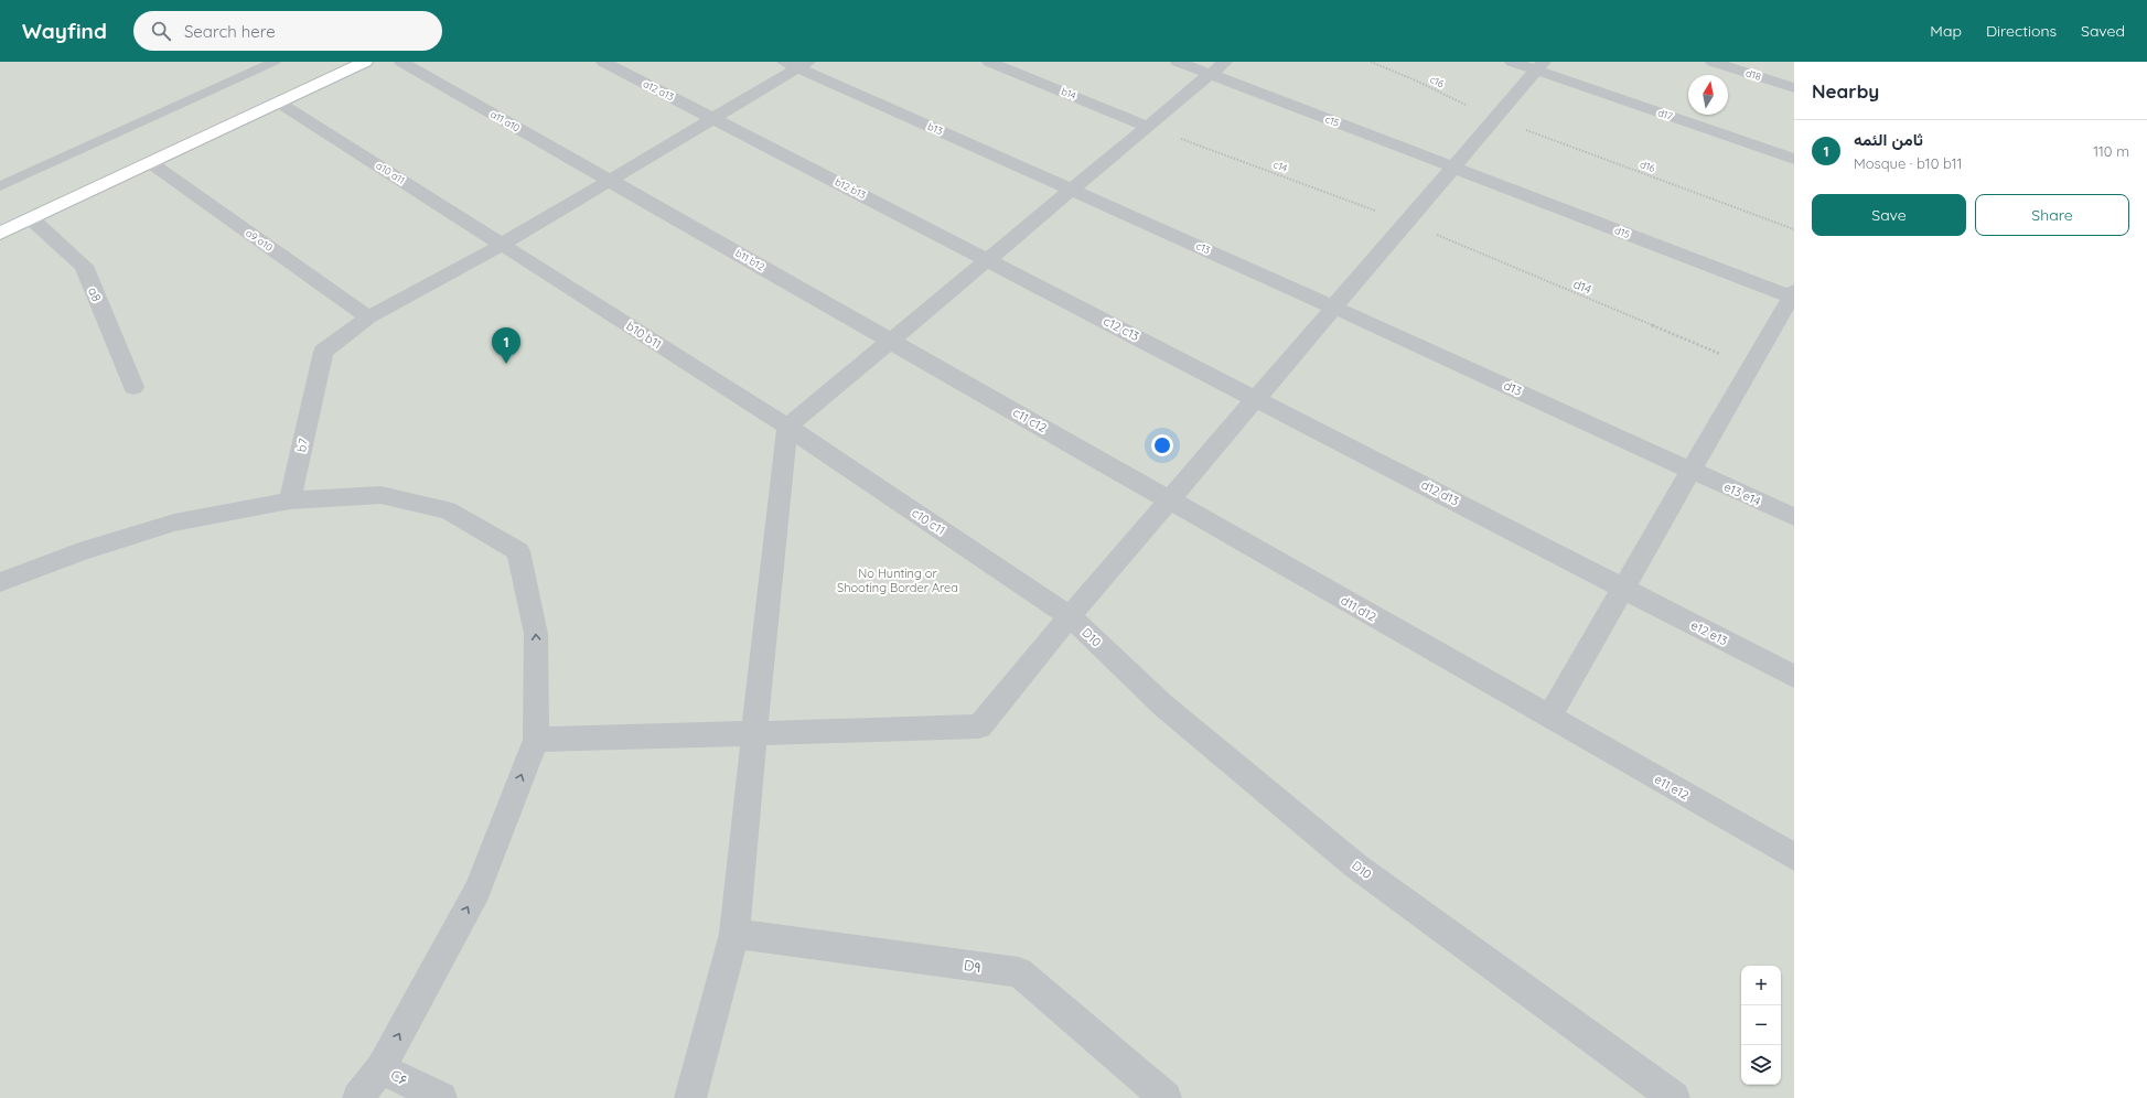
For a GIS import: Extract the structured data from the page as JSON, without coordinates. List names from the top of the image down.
{
  "streets": {
    "street": [
      "d18",
      "a12 a13",
      "b14",
      "d17",
      "a11 a10",
      "c15",
      "b13",
      "a10 a11",
      "b12 b13",
      "d15",
      "a9 a10",
      "c13",
      "b11 b12",
      "a8",
      "c12 c13",
      "b10 b11",
      "d13",
      "c11 c12",
      "b7",
      "d12 d13",
      "e13 e14",
      "c10 c11",
      "d11 d12",
      "e12 e13",
      "D10",
      "e11 e12",
      "D۹",
      "C۶"
    ],
    "path": [
      "c16",
      "c14",
      "d16",
      "d14"
    ]
  },
  "crossings": [
    ["c16", "d16"],
    ["a12 a13", "b12 b13"],
    ["a12 a13", "b7"],
    ["b14", "c14"],
    ["a11 a10", "b11 b12"],
    ["a11 a10", "b7"],
    ["c15", "d15"],
    ["b13", "c13"],
    ["b13", "b7"],
    ["c14", "d14"],
    ["a10 a11", "b10 b11"],
    ["a10 a11", "b7"],
    ["b12 b13", "c12 c13"],
    ["b12 b13", "b7"],
    ["a9 a10", "b7"],
    ["c13", "d13"],
    ["b11 b12", "c11 c12"],
    ["b11 b12", "b7"],
    ["c12 c13", "d12 d13"],
    ["b10 b11", "b7"],
    ["b10 b11", "c10 c11"],
    ["d13", "e13 e14"],
    ["c11 c12", "d11 d12"],
    ["d12 d13", "e12 e13"],
    ["c10 c11", "D10"],
    ["d11 d12", "e11 e12"]
  ],
  "parks": ["No Hunting or Shooting Border Area"],
  "north": "top",
  "page": {
    "header": "Wayfind",
    "search": "Search here",
    "nav": ["Map", "Directions", "Saved"],
    "heading": "Nearby",
    "list": [
      {
        "mark": "1",
        "name": "ثامن الئمه",
        "note": "Mosque · b10 b11",
        "value": "110 m"
      }
    ],
    "buttons": ["Save", "Share"],
    "pins": "1",
    "map_buttons": ["+", "−"]
  }
}
